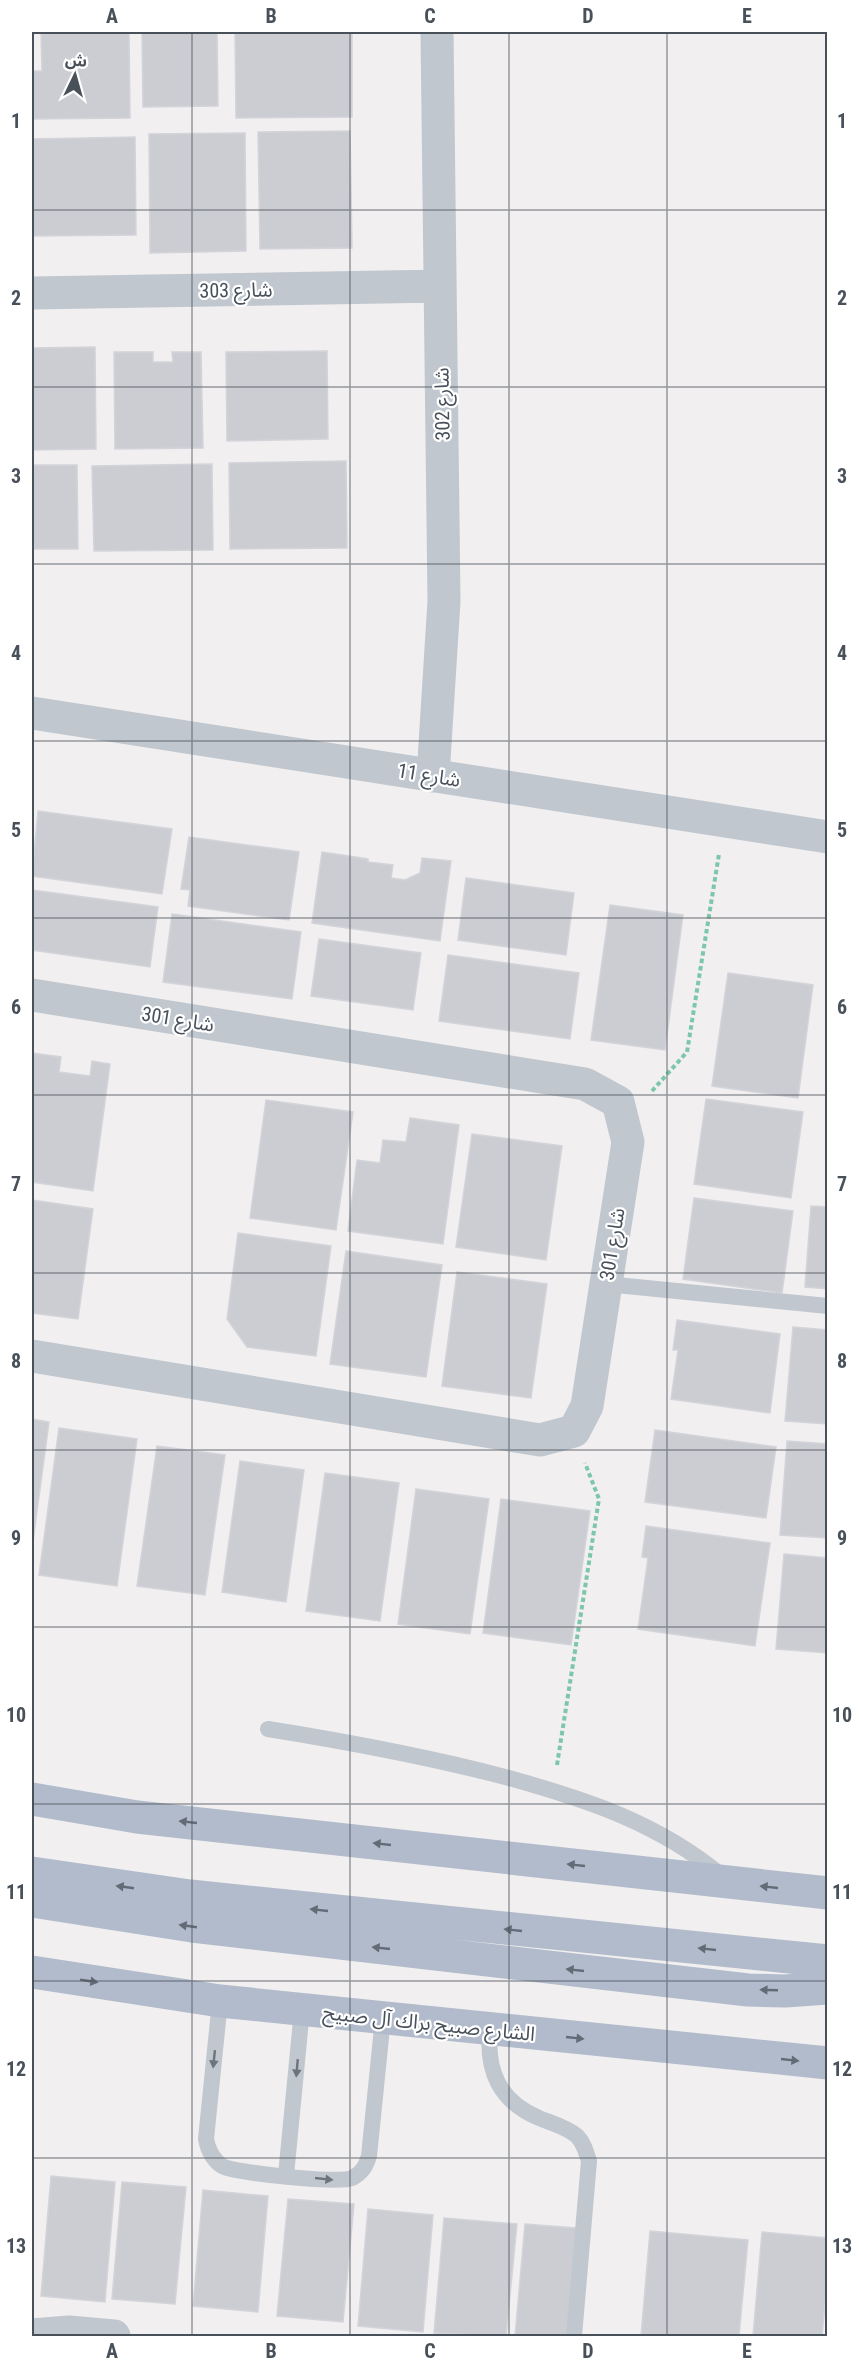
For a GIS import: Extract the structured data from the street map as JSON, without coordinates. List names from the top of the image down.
{
  "streets": {
    "main road": ["الشارع صبيح براك آل صبيح"],
    "street": [
      "شارع 303",
      "شارع 302",
      "شارع 11",
      "شارع 301"
    ]
  },
  "crossings": [
    ["شارع 303", "شارع 302"],
    ["شارع 302", "شارع 11"]
  ],
  "north": "top",
  "grid": {
    "columns": [
      "A",
      "B",
      "C",
      "D",
      "E"
    ],
    "rows": [
      "1",
      "2",
      "3",
      "4",
      "5",
      "6",
      "7",
      "8",
      "9",
      "10",
      "11",
      "12",
      "13"
    ]
  }
}
